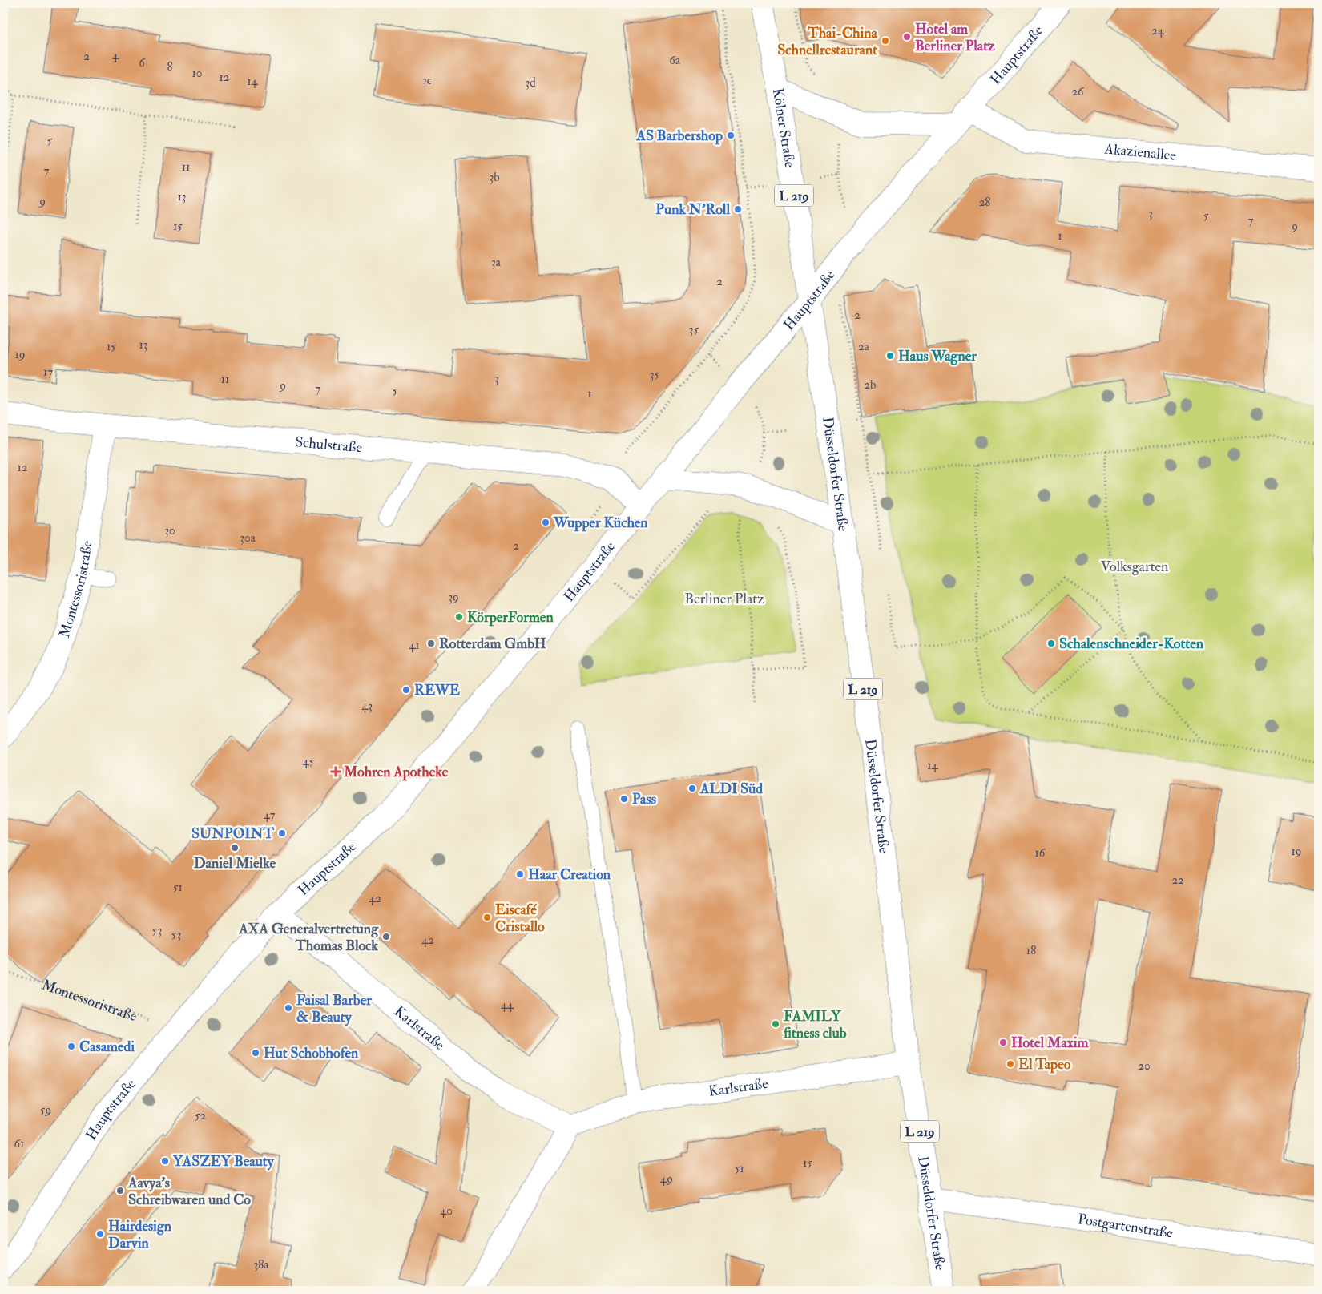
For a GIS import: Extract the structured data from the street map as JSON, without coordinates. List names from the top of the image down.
{
  "streets": {
    "street": [
      "Hauptstraße",
      "Kölner Straße",
      "Akazienallee",
      "L 219",
      "Schulstraße",
      "Düsseldorfer Straße",
      "Montessoristraße",
      "Karlstraße",
      "Postgartenstraße"
    ]
  },
  "crossings": [
    ["Hauptstraße", "Kölner Straße"],
    ["Hauptstraße", "Akazienallee"],
    ["Hauptstraße", "Schulstraße"],
    ["Hauptstraße", "Düsseldorfer Straße"],
    ["Hauptstraße", "Montessoristraße"],
    ["Hauptstraße", "Karlstraße"],
    ["Kölner Straße", "Düsseldorfer Straße"],
    ["Schulstraße", "Montessoristraße"],
    ["Düsseldorfer Straße", "Karlstraße"],
    ["Düsseldorfer Straße", "Postgartenstraße"]
  ],
  "parks": ["Volksgarten", "Berliner Platz"],
  "places": {
    "other": [
      "Hotel am Berliner Platz",
      "Thai-China Schnellrestaurant",
      "AS Barbershop",
      "Punk N'Roll",
      "Haus Wagner",
      "Wupper Küchen",
      "KörperFormen",
      "Rotterdam GmbH",
      "Schalenschneider-Kotten",
      "REWE",
      "ALDI Süd",
      "Pass",
      "SUNPOINT",
      "Daniel Mielke",
      "Haar Creation",
      "Eiscafé Cristallo",
      "AXA Generalvertretung Thomas Block",
      "Faisal Barber & Beauty",
      "FAMILY fitness club",
      "Hotel Maxim",
      "Casamedi",
      "Hut Schobhofen",
      "El Tapeo",
      "YASZEY Beauty",
      "Aavya's Schreibwaren und Co",
      "Hairdesign Darvin"
    ],
    "health": ["Mohren Apotheke"]
  },
  "house_numbers": [
    "24",
    "4",
    "2",
    "6a",
    "6",
    "8",
    "10",
    "12",
    "3c",
    "14",
    "3d",
    "26",
    "5",
    "11",
    "7",
    "3b",
    "13",
    "9",
    "28",
    "3",
    "5",
    "7",
    "15",
    "9",
    "1",
    "3a",
    "2",
    "2",
    "35",
    "13",
    "15",
    "2a",
    "19",
    "17",
    "35",
    "3",
    "11",
    "2b",
    "9",
    "7",
    "5",
    "1",
    "12",
    "30",
    "30a",
    "2",
    "39",
    "41",
    "43",
    "45",
    "14",
    "47",
    "19",
    "16",
    "22",
    "51",
    "42",
    "53",
    "53",
    "42",
    "18",
    "44",
    "20",
    "59",
    "52",
    "61",
    "15",
    "51",
    "49",
    "40",
    "38a"
  ]
}
